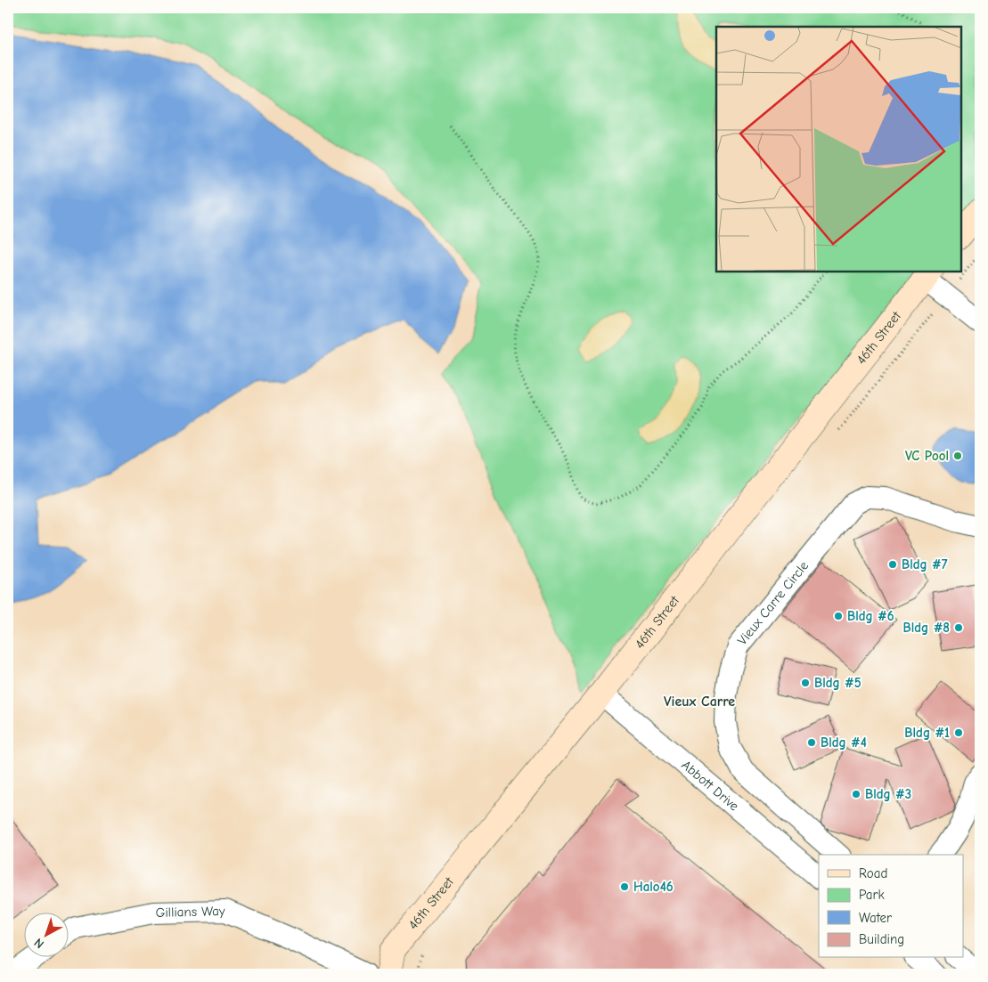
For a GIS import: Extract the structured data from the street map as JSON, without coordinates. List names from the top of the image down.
{
  "streets": {
    "street": [
      "46th Street",
      "Vieux Carre Circle",
      "Abbott Drive",
      "Gillians Way"
    ]
  },
  "crossings": [
    ["46th Street", "Abbott Drive"]
  ],
  "districts": ["Vieux Carre"],
  "places": [
    "VC Pool",
    "Bldg #7",
    "Bldg #6",
    "Bldg #8",
    "Bldg #5",
    "Bldg #1",
    "Bldg #4",
    "Bldg #3",
    "Halo46"
  ],
  "legend": [
    "Road",
    "Park",
    "Water",
    "Building"
  ],
  "north": "bottom left"
}
